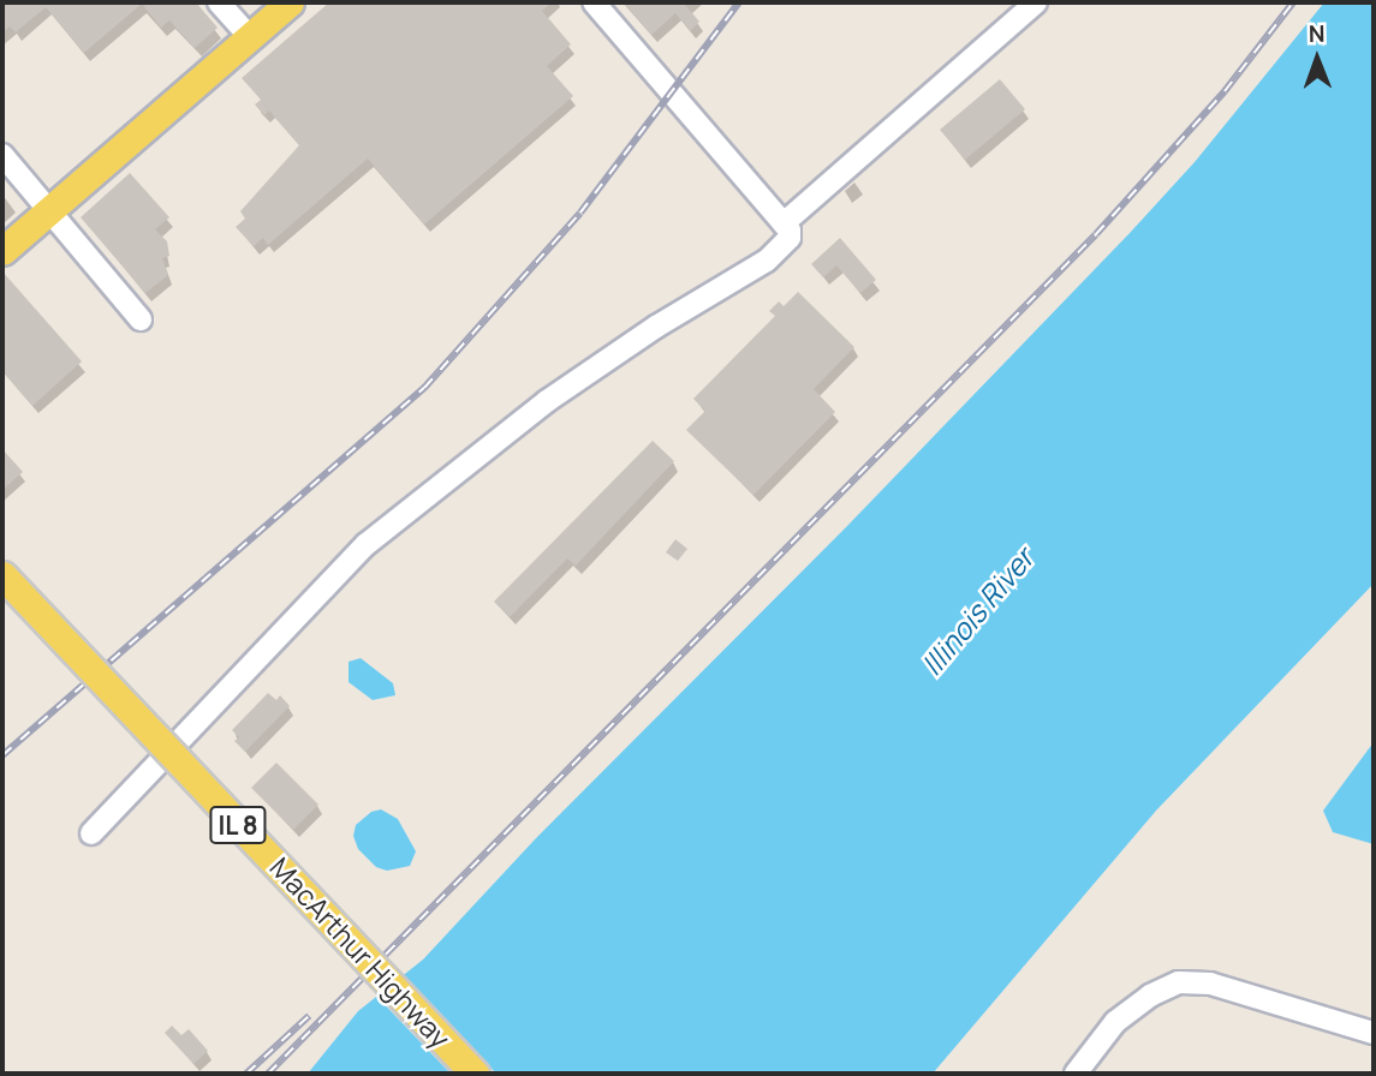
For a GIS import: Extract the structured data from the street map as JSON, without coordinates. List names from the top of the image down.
{
  "streets": {
    "main road": ["IL 8", "MacArthur Highway"]
  },
  "water": ["Illinois River"],
  "north": "top"
}
